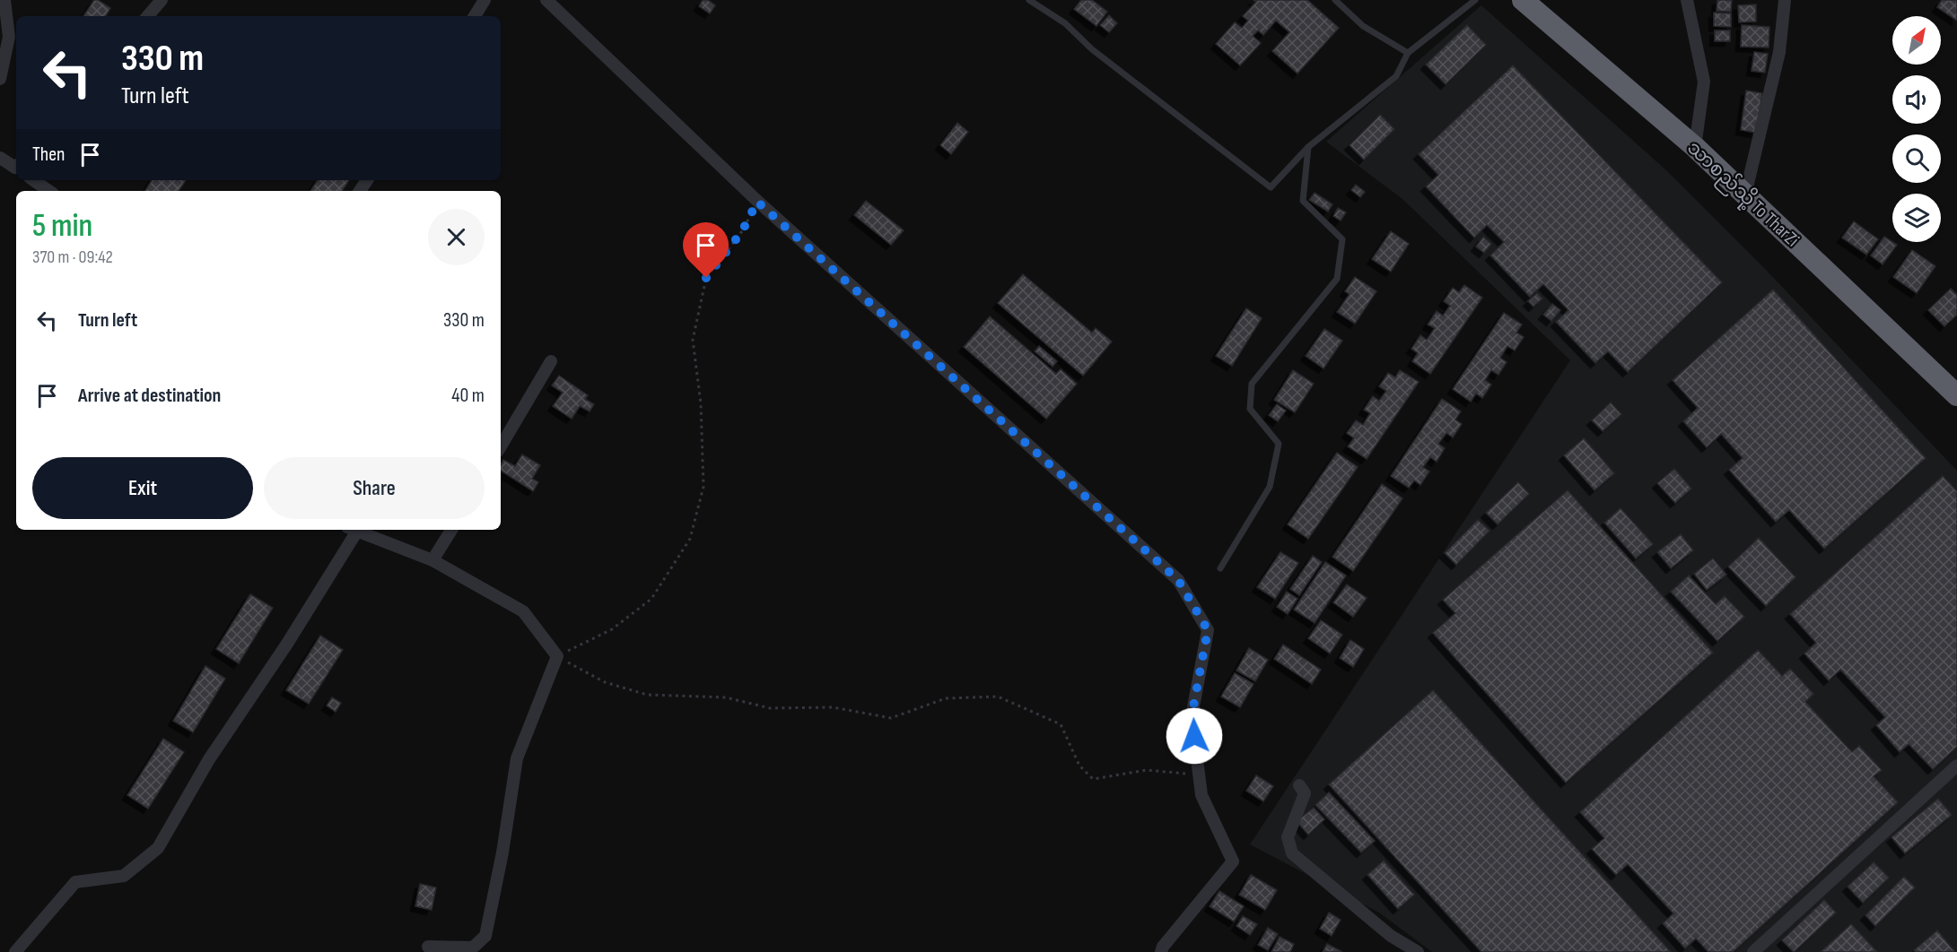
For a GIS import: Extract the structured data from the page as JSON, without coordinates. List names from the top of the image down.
{
  "streets": {
    "highway": ["သာစည်သို့ To TharZi"]
  },
  "north": "top right",
  "page": {
    "turn": ["330 m", "Turn left"],
    "then": "Then",
    "heading": ["5 min", "370 m · 09:42"],
    "list": [
      {
        "name": "Turn left",
        "value": "330 m"
      },
      {
        "name": "Arrive at destination",
        "value": "40 m"
      }
    ],
    "buttons": ["Exit", "Share"]
  }
}
